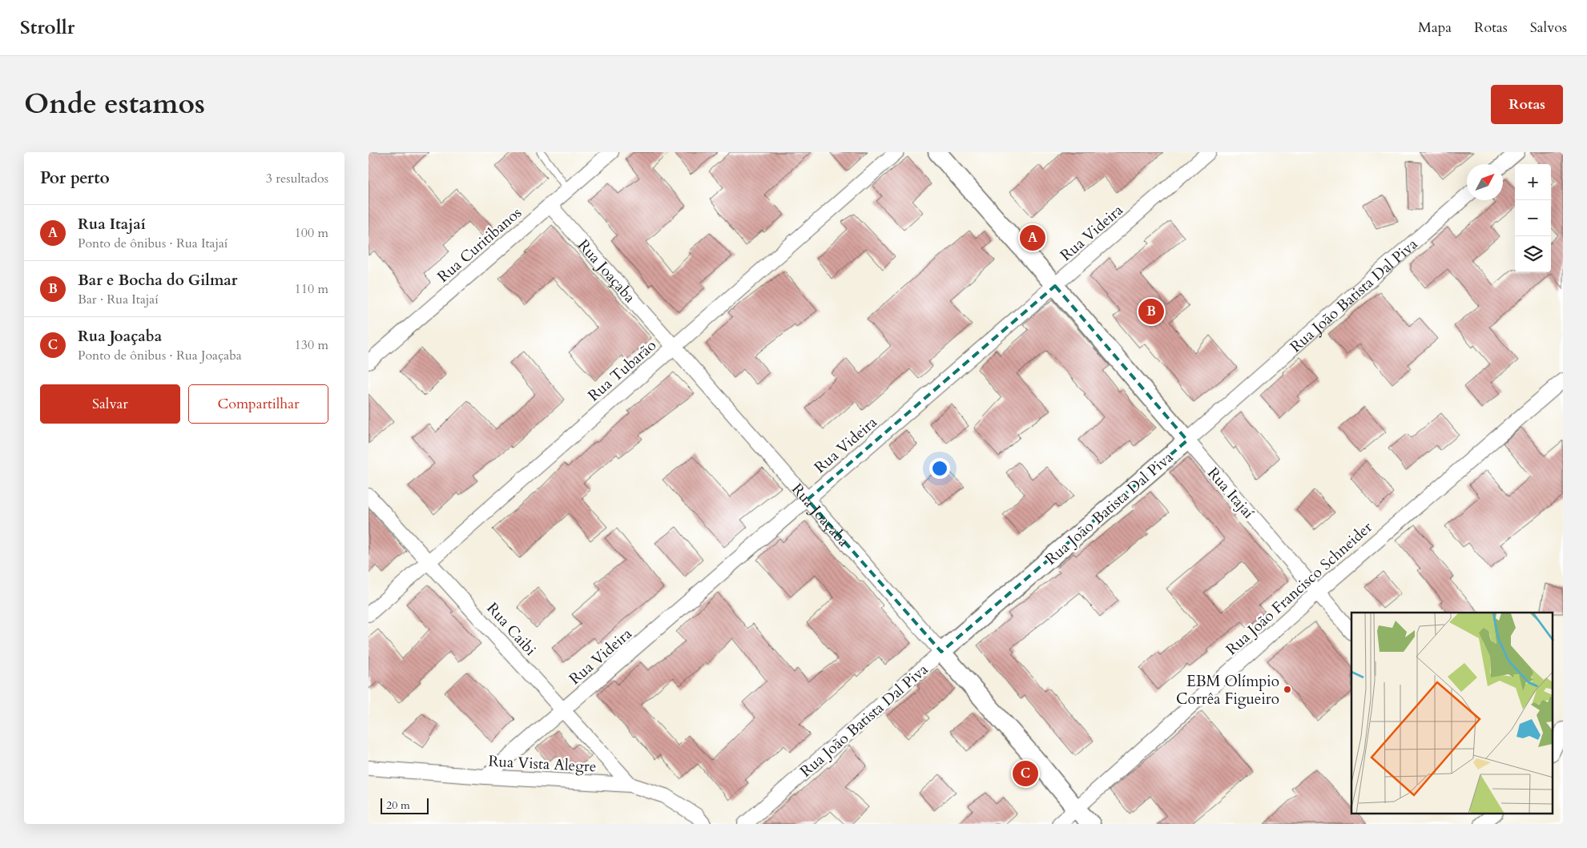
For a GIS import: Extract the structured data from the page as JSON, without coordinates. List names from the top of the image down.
{
  "streets": {
    "street": [
      "Rua Videira",
      "Rua Curitibanos",
      "Rua Joaçaba",
      "Rua João Batista Dal Piva",
      "Rua Tubarão",
      "Rua Itajaí",
      "Rua João Francisco Schneider",
      "Rua Caibi",
      "Rua Vista Alegre"
    ]
  },
  "crossings": [
    ["Rua Videira", "Rua Joaçaba"],
    ["Rua Videira", "Rua Itajaí"],
    ["Rua Videira", "Rua Caibi"],
    ["Rua Videira", "Rua Vista Alegre"],
    ["Rua Curitibanos", "Rua Joaçaba"],
    ["Rua Joaçaba", "Rua João Batista Dal Piva"],
    ["Rua Joaçaba", "Rua Tubarão"],
    ["Rua Joaçaba", "Rua João Francisco Schneider"],
    ["Rua João Batista Dal Piva", "Rua Itajaí"],
    ["Rua Tubarão", "Rua Caibi"],
    ["Rua Itajaí", "Rua João Francisco Schneider"],
    ["Rua Caibi", "Rua Vista Alegre"]
  ],
  "places": ["EBM Olímpio Corrêa Figueiro"],
  "scale_bar": "20 m",
  "north": "top right",
  "page": {
    "header": "Strollr",
    "nav": ["Mapa", "Rotas", "Salvos"],
    "title": "Onde estamos",
    "buttons": [
      "Rotas",
      ["Salvar", "Compartilhar"]
    ],
    "heading": ["Por perto", "3 resultados"],
    "map_buttons": ["+", "−"],
    "list": [
      {
        "mark": "A",
        "name": "Rua Itajaí",
        "note": "Ponto de ônibus · Rua Itajaí",
        "value": "100 m"
      },
      {
        "mark": "B",
        "name": "Bar e Bocha do Gilmar",
        "note": "Bar · Rua Itajaí",
        "value": "110 m"
      },
      {
        "mark": "C",
        "name": "Rua Joaçaba",
        "note": "Ponto de ônibus · Rua Joaçaba",
        "value": "130 m"
      }
    ],
    "pins": ["A", "B", "C"],
    "scale": "20 m"
  }
}
